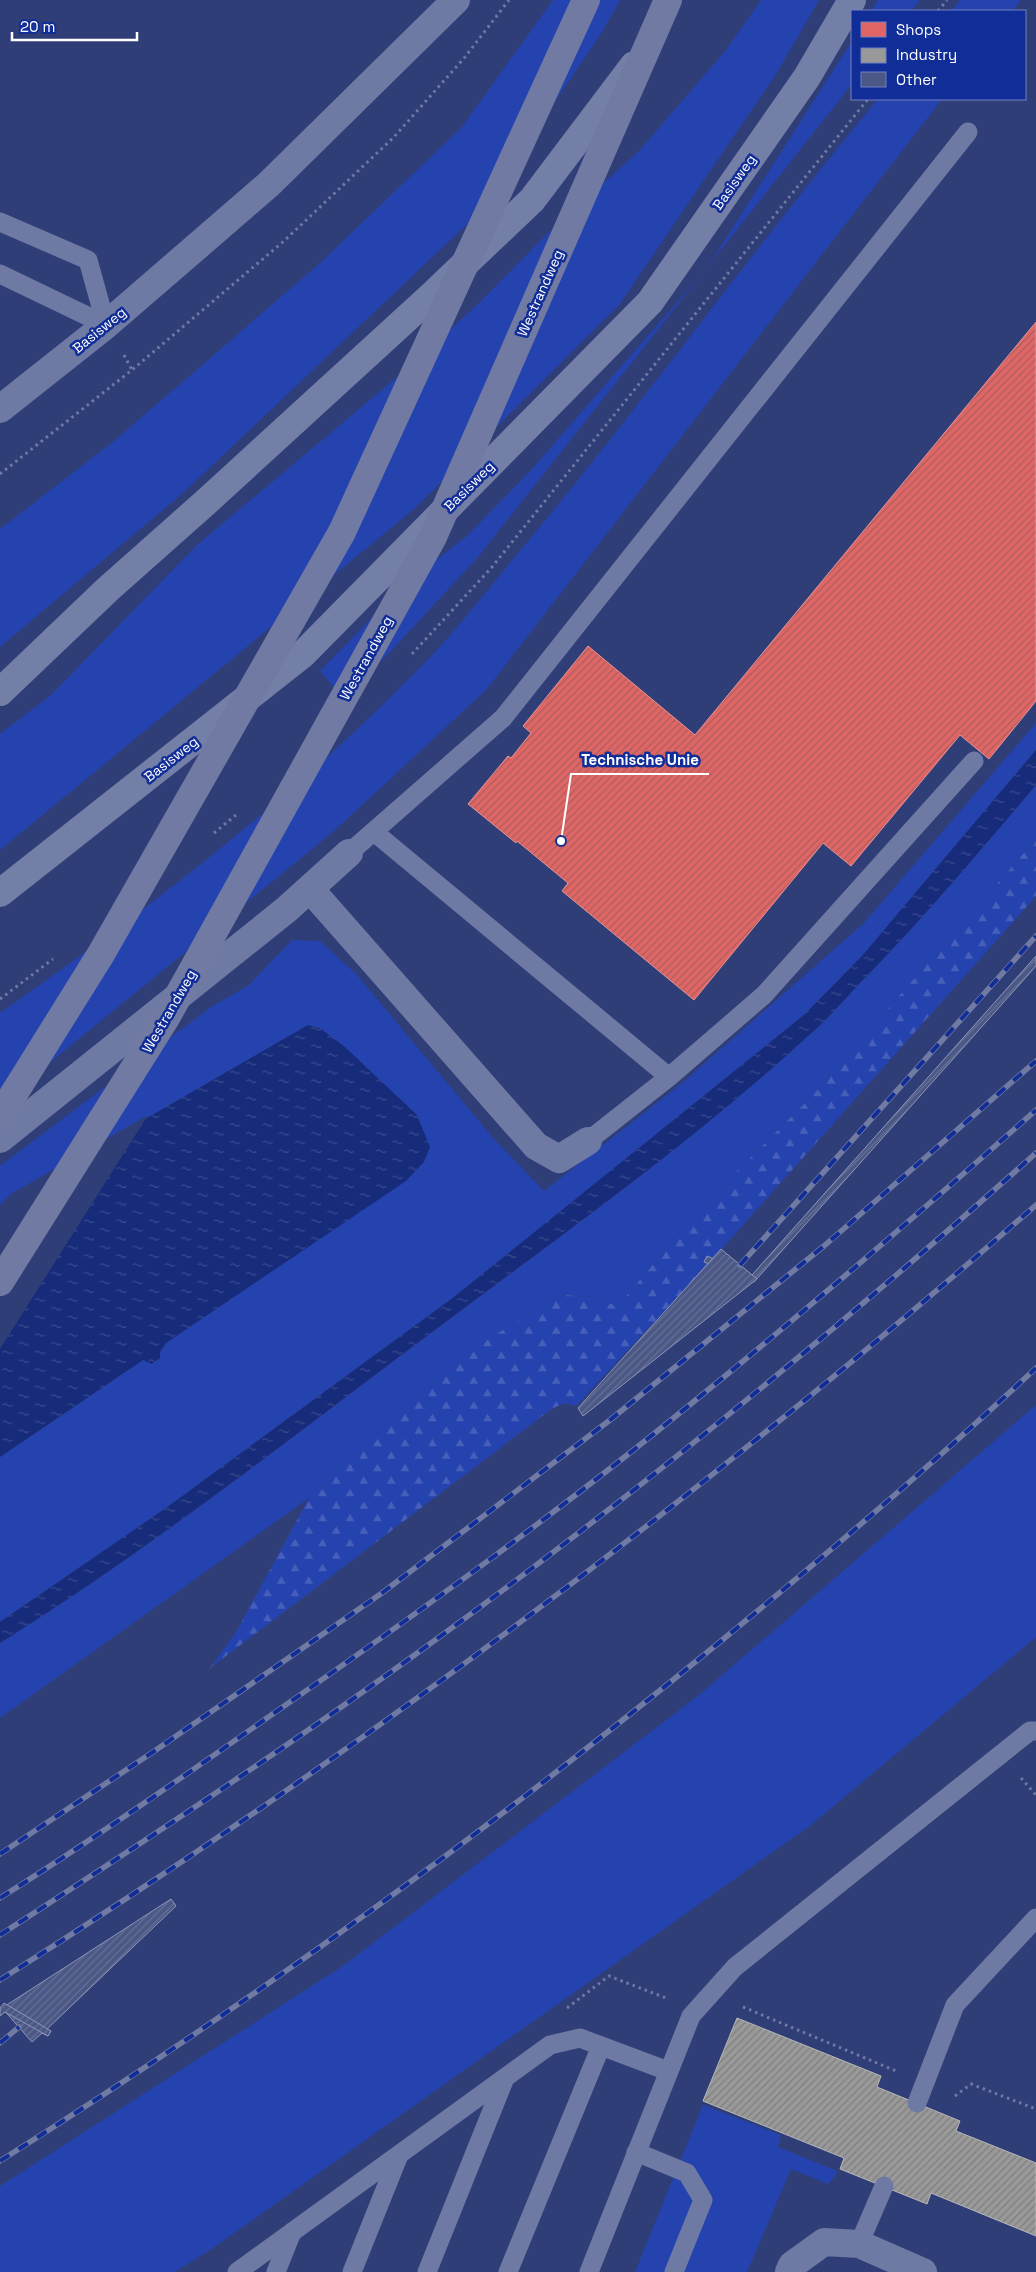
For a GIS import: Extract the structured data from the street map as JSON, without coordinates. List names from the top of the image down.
{
  "streets": {
    "highway": ["Westrandweg"],
    "main road": ["Basisweg"]
  },
  "places": ["Technische Unie"],
  "legend": ["Shops", "Industry", "Other"],
  "scale_bar": "20 m"
}
